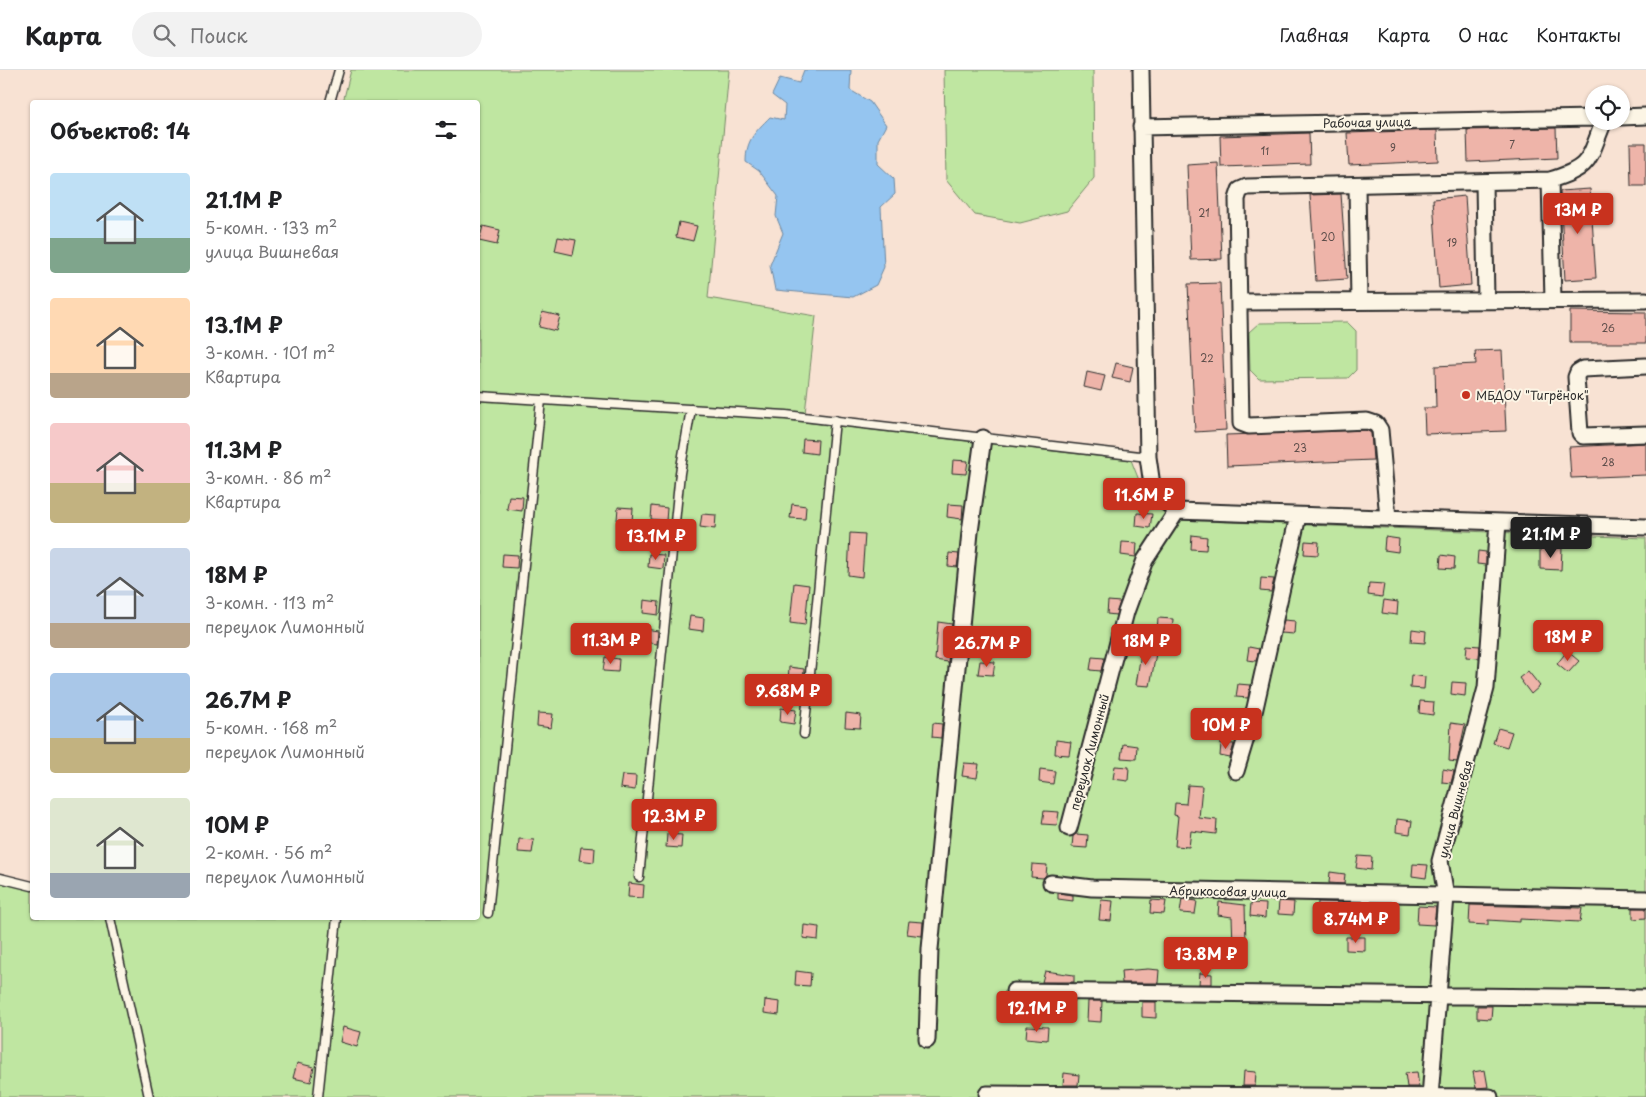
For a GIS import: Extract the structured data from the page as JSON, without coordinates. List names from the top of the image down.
{
  "streets": {
    "street": [
      "Рабочая улица",
      "переулок Лимонный",
      "улица Вишневая",
      "Абрикосовая улица"
    ]
  },
  "crossings": [
    ["улица Вишневая", "Абрикосовая улица"]
  ],
  "places": ["МБДОУ \"Тигрёнок\""],
  "house_numbers": [
    "7",
    "9",
    "11",
    "21",
    "20",
    "19",
    "26",
    "22",
    "23",
    "28"
  ],
  "page": {
    "header": "Карта",
    "search": "Поиск",
    "nav": [
      "Главная",
      "Карта",
      "О нас",
      "Контакты"
    ],
    "heading": "Объектов: 14",
    "list": [
      {
        "name": "21.1M ₽",
        "note": "5-комн. · 133 m² · улица Вишневая"
      },
      {
        "name": "13.1M ₽",
        "note": "3-комн. · 101 m² · Квартира"
      },
      {
        "name": "11.3M ₽",
        "note": "3-комн. · 86 m² · Квартира"
      },
      {
        "name": "18M ₽",
        "note": "3-комн. · 113 m² · переулок Лимонный"
      },
      {
        "name": "26.7M ₽",
        "note": "5-комн. · 168 m² · переулок Лимонный"
      },
      {
        "name": "10M ₽",
        "note": "2-комн. · 56 m² · переулок Лимонный"
      }
    ],
    "price": [
      "13M ₽",
      "11.6M ₽",
      "21.1M ₽",
      "13.1M ₽",
      "18M ₽",
      "11.3M ₽",
      "18M ₽",
      "26.7M ₽",
      "9.68M ₽",
      "10M ₽",
      "12.3M ₽",
      "8.74M ₽",
      "13.8M ₽",
      "12.1M ₽"
    ]
  }
}
